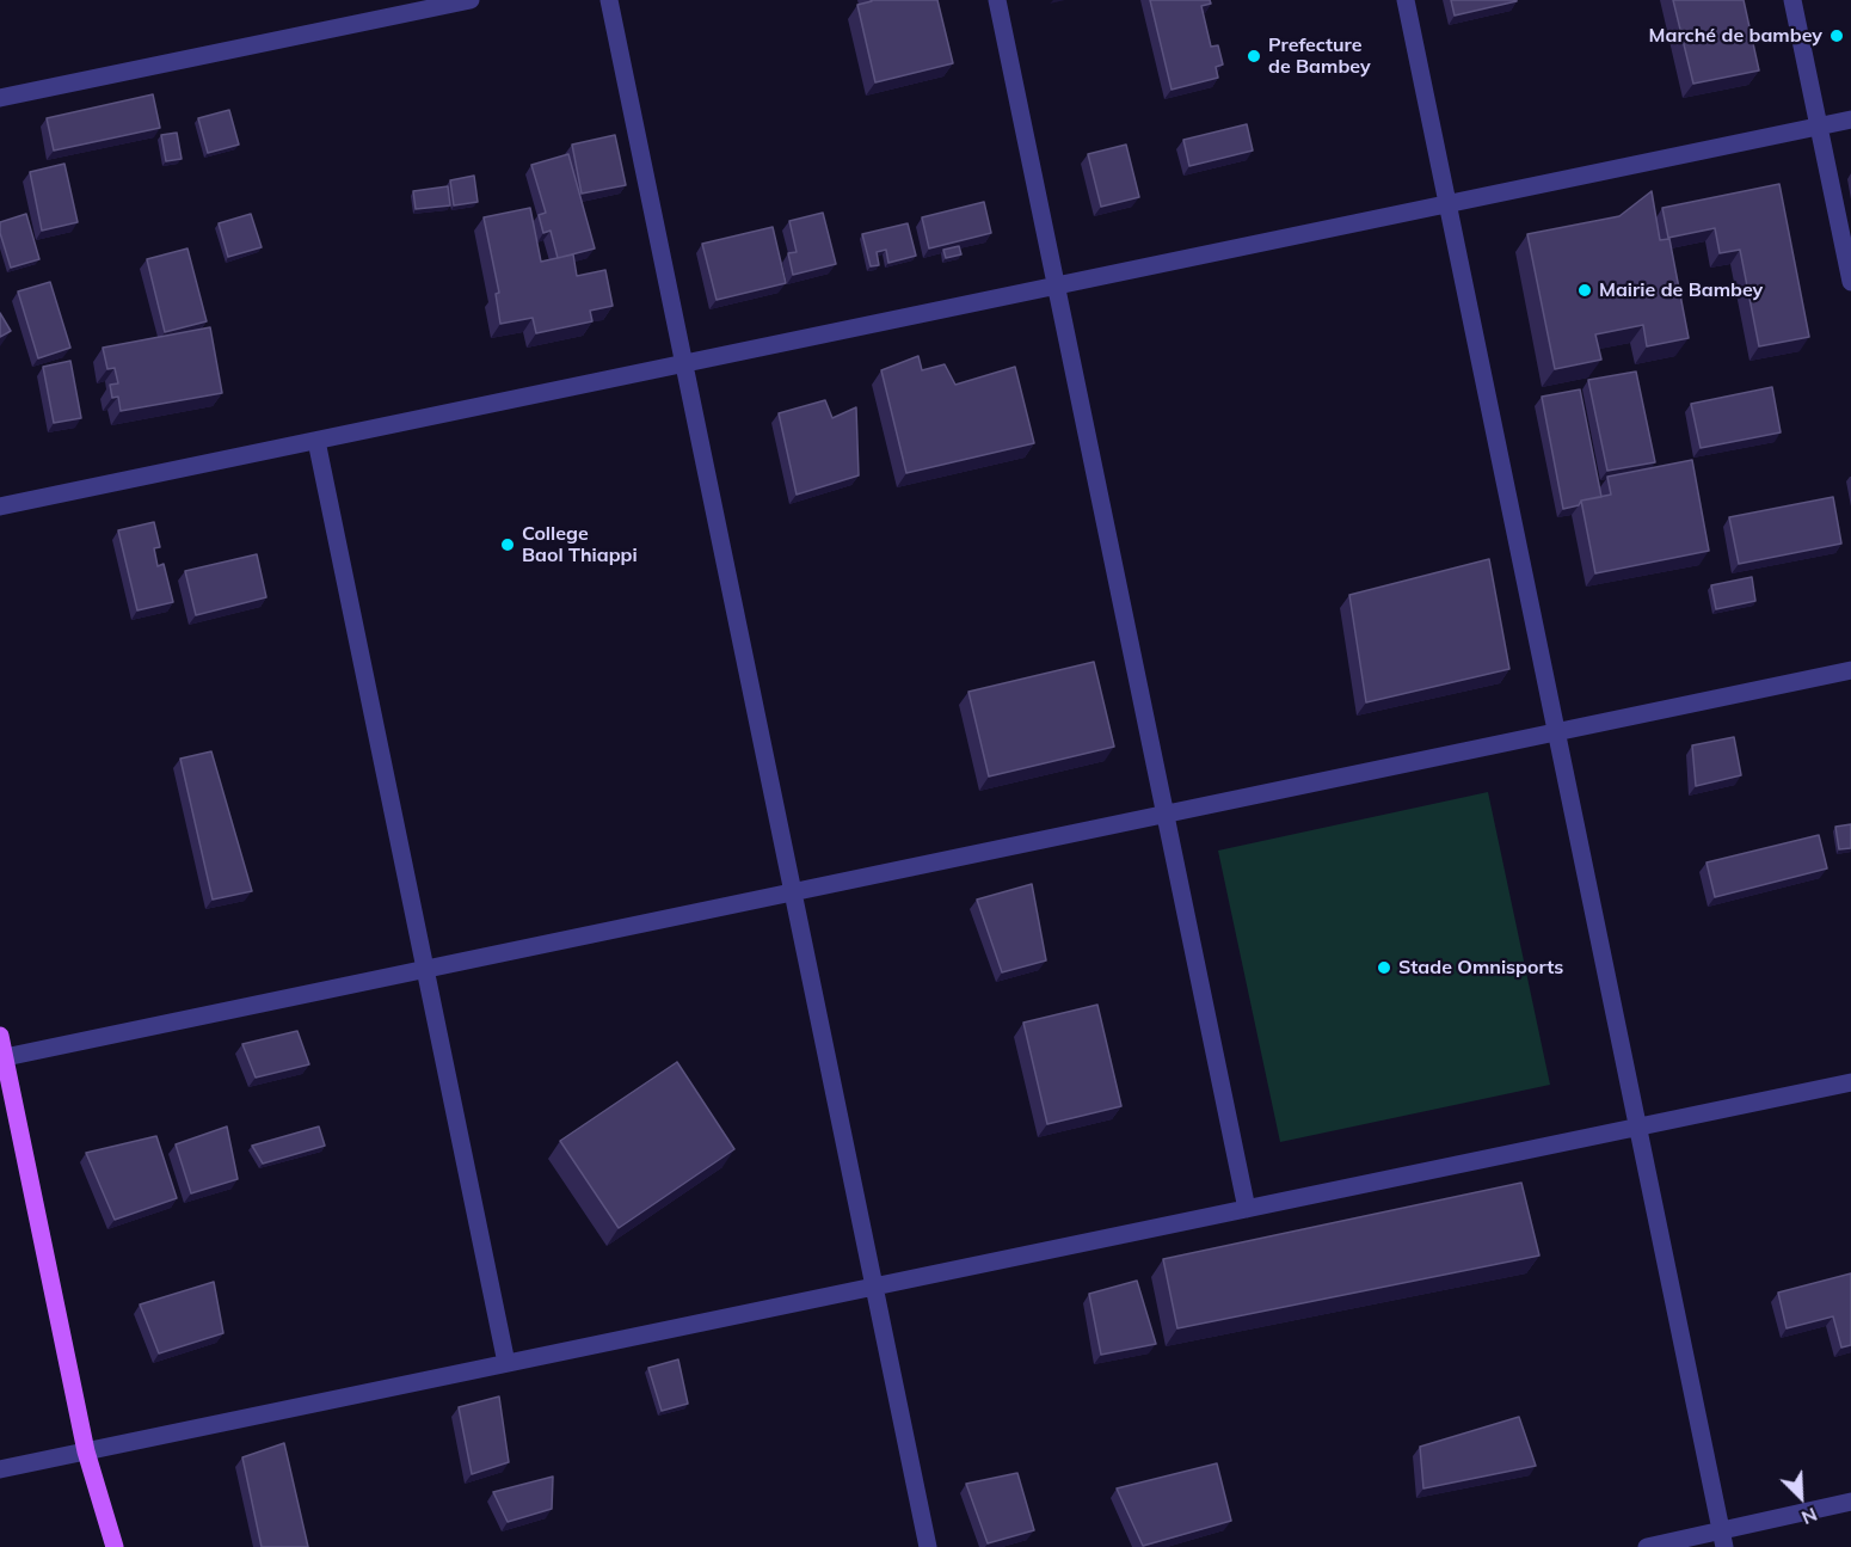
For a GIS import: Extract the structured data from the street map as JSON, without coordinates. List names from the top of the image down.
{
  "places": [
    "Marché de bambey",
    "Prefecture de Bambey",
    "Mairie de Bambey",
    "College Baol Thiappi",
    "Stade Omnisports"
  ],
  "north": "bottom right"
}
